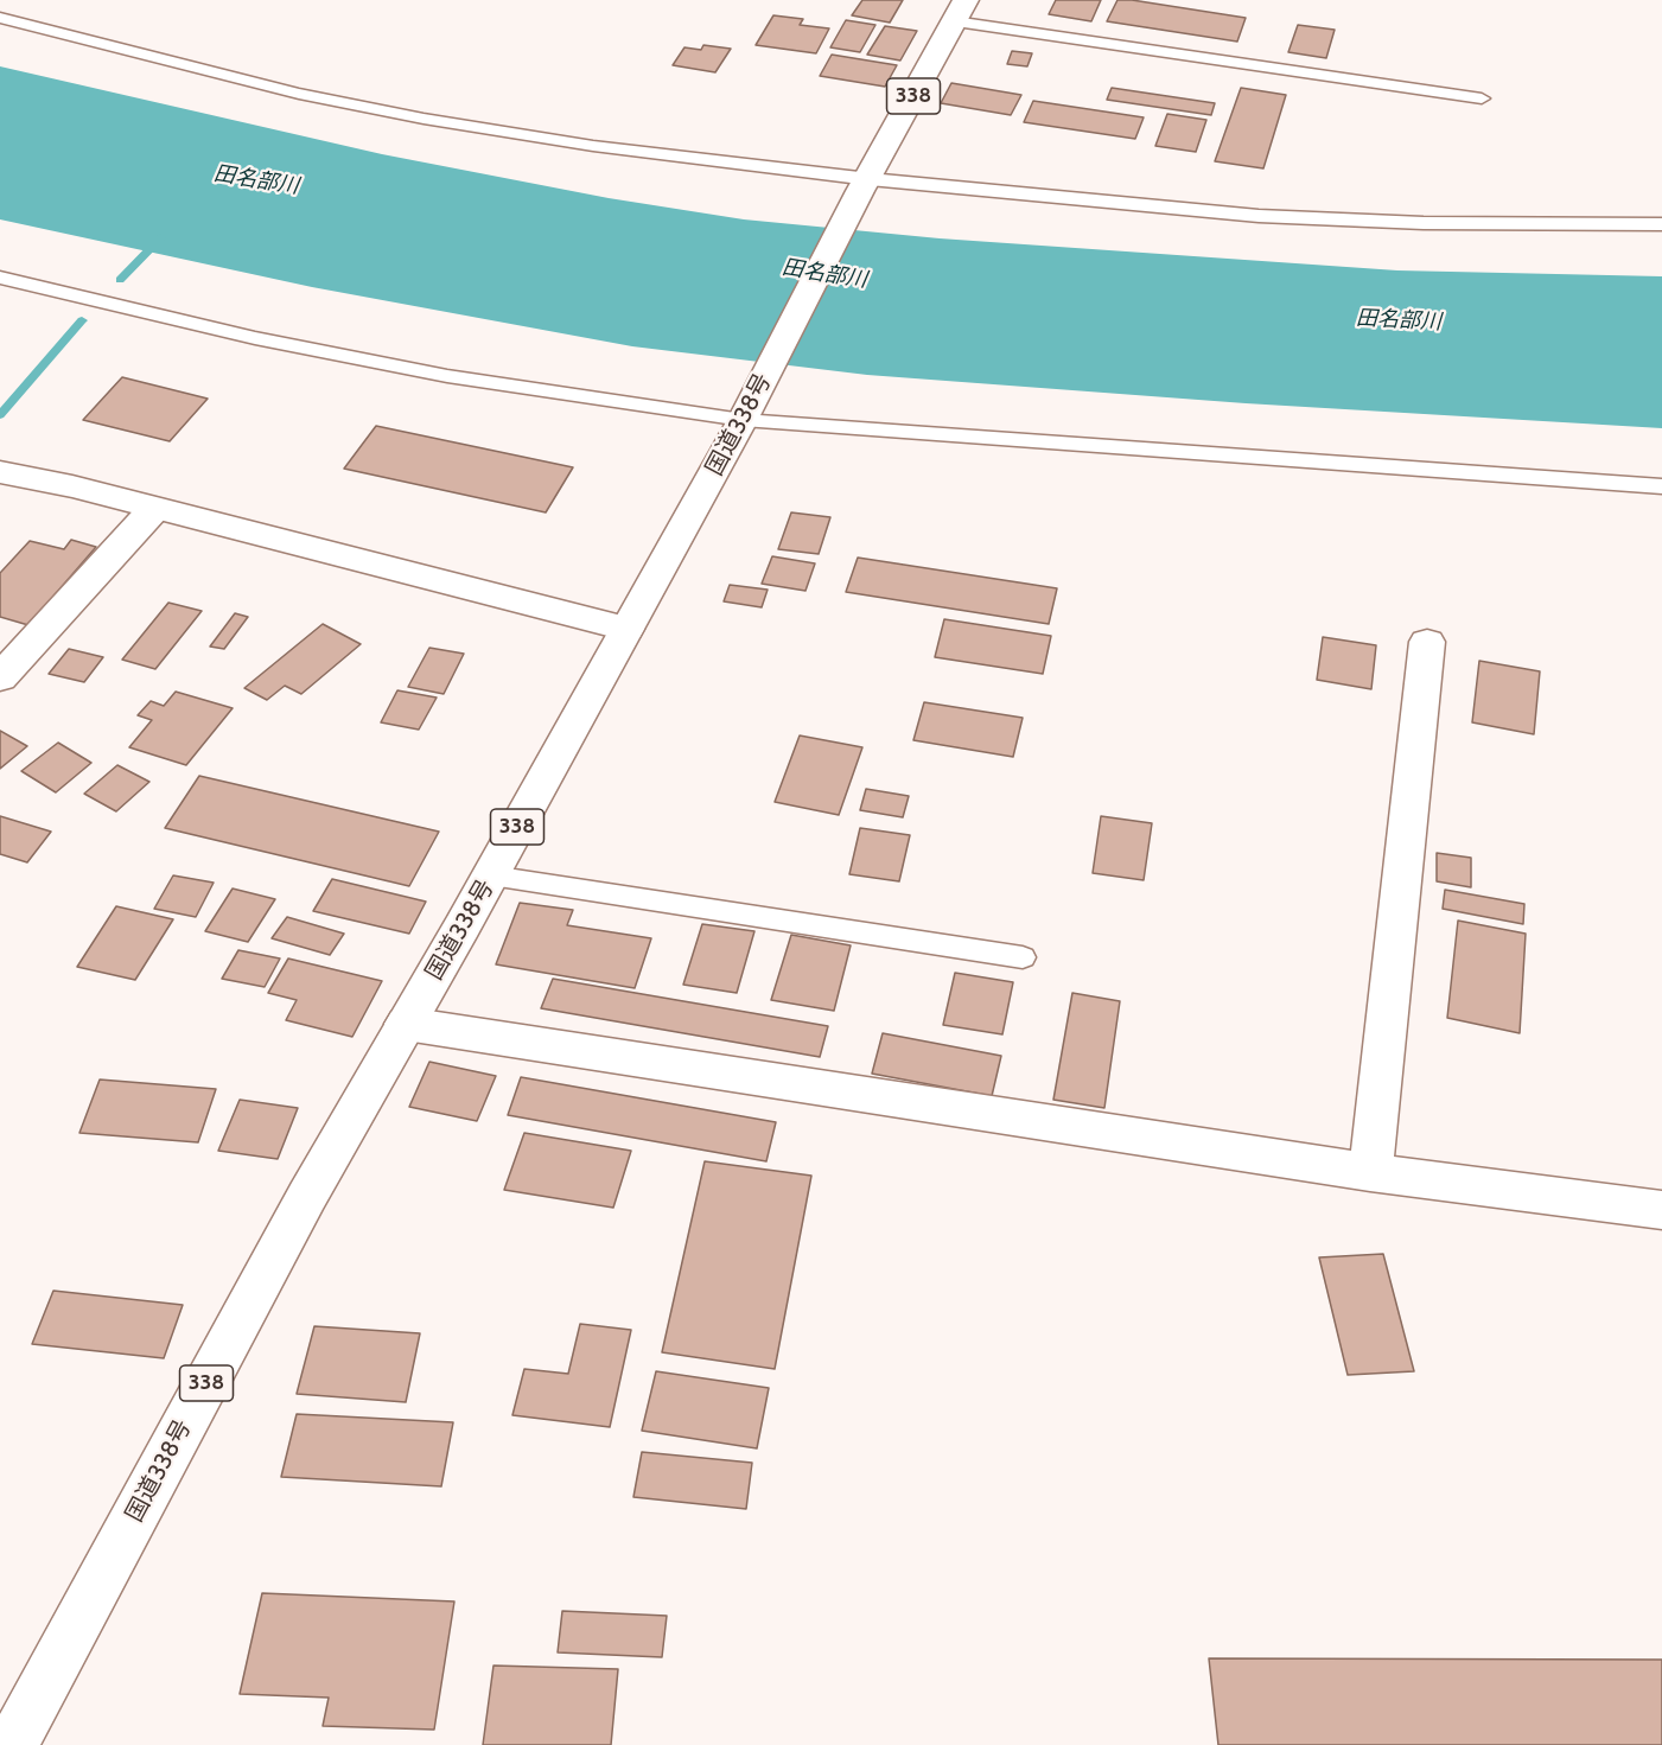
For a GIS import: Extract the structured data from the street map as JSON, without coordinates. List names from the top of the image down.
{
  "streets": {
    "main road": ["338", "国道338号"]
  },
  "water": ["田名部川"]
}
